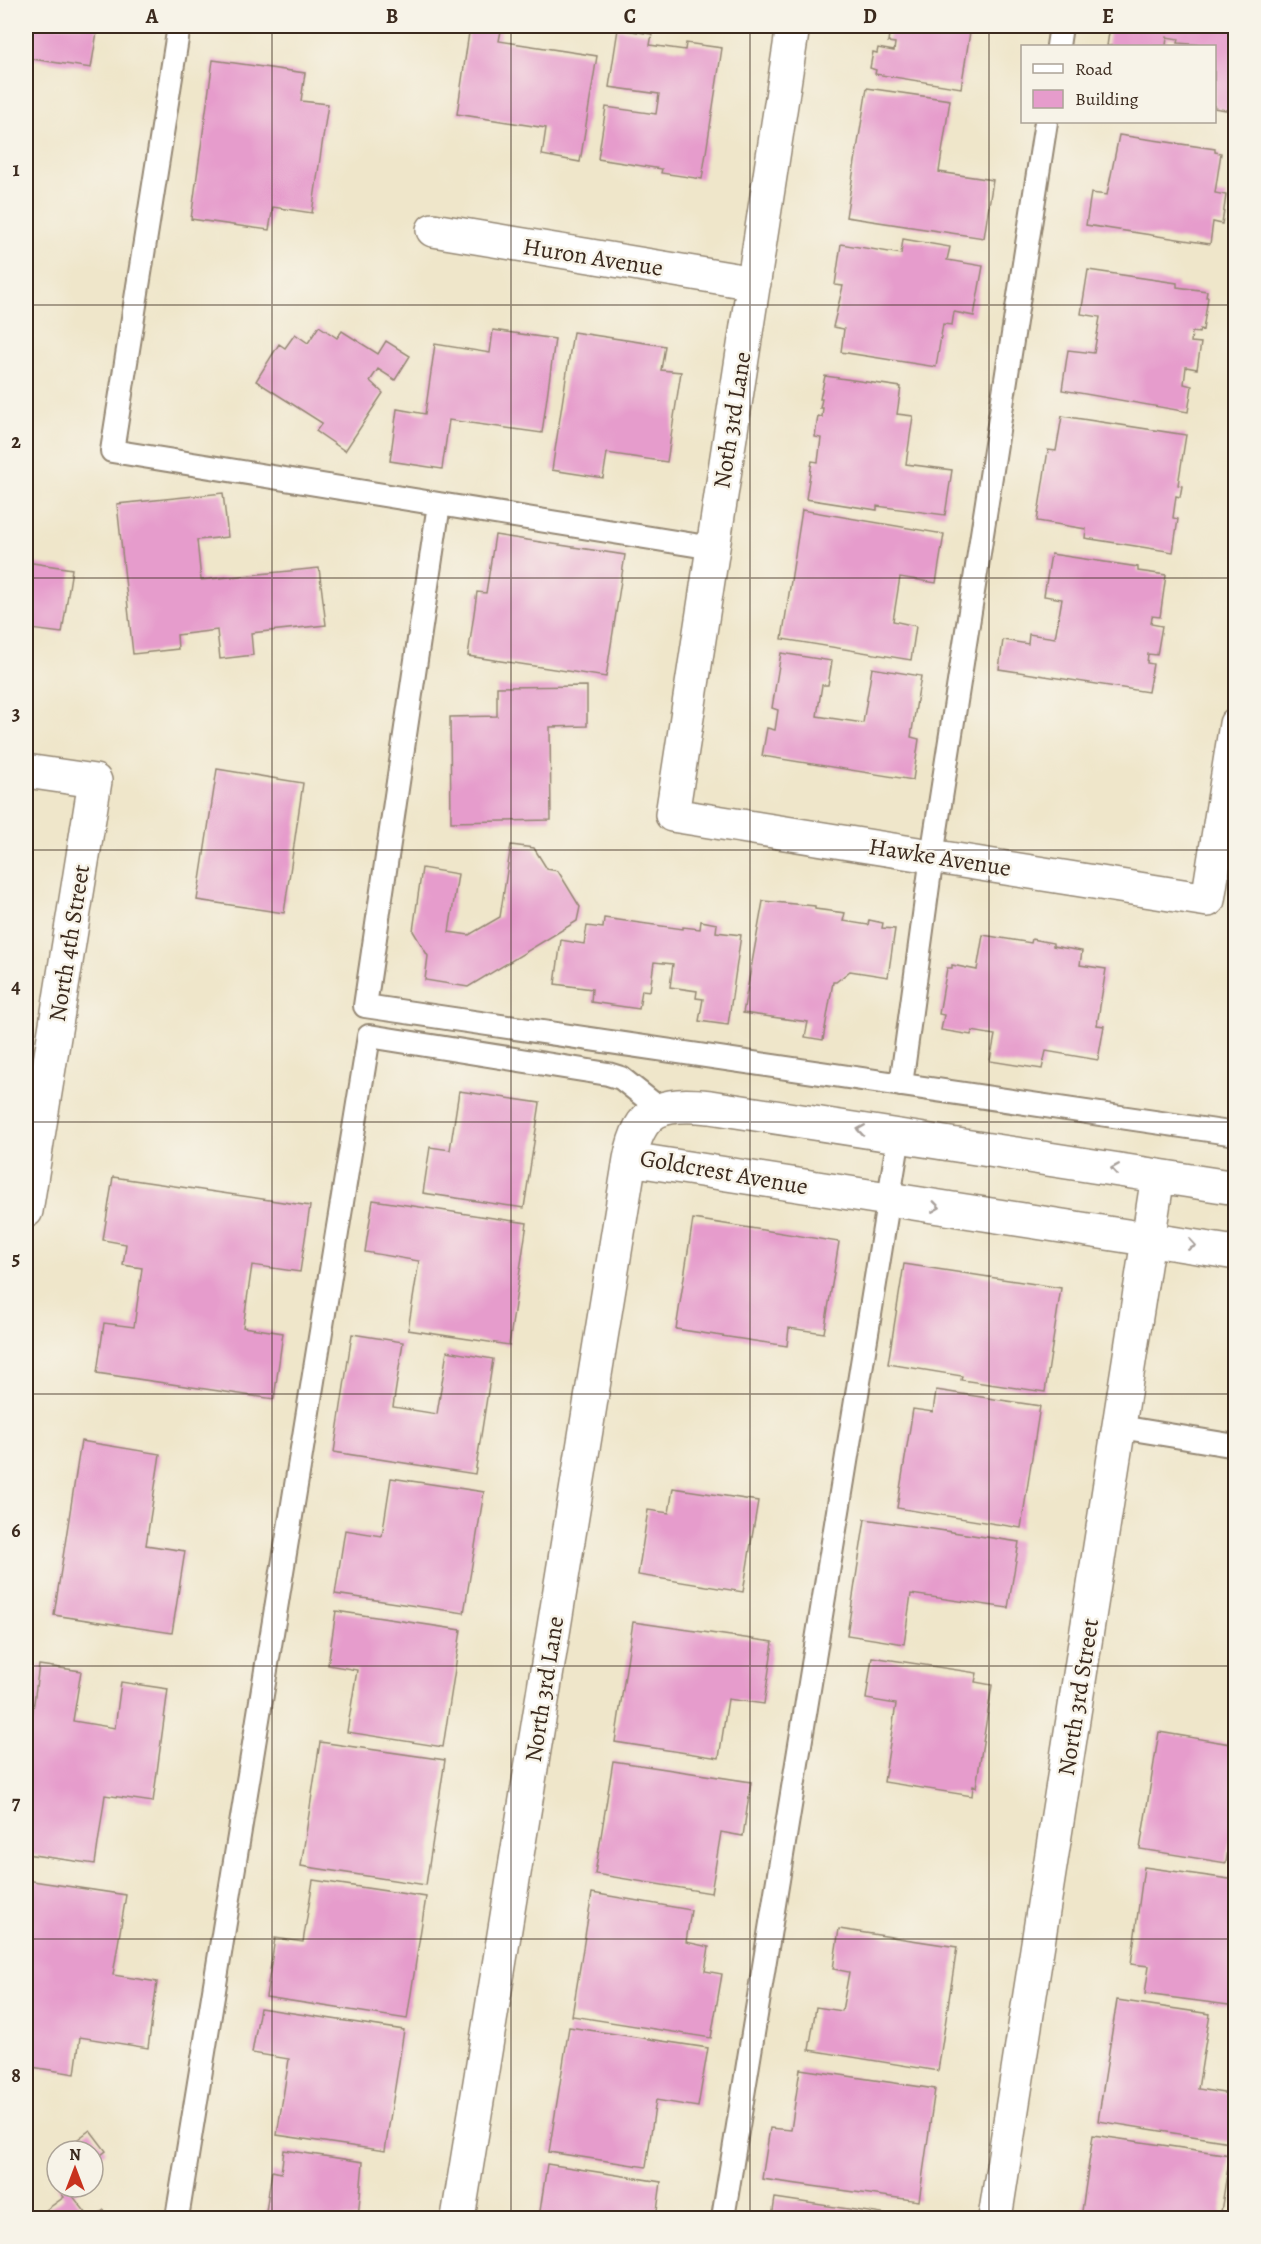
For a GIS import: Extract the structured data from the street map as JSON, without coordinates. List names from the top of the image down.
{
  "streets": {
    "street": [
      "Huron Avenue",
      "Noth 3rd Lane",
      "Hawke Avenue",
      "North 4th Street",
      "Goldcrest Avenue",
      "North 3rd Lane",
      "North 3rd Street"
    ]
  },
  "crossings": [
    ["Huron Avenue", "Noth 3rd Lane"],
    ["Noth 3rd Lane", "Hawke Avenue"],
    ["Goldcrest Avenue", "North 3rd Lane"],
    ["Goldcrest Avenue", "North 3rd Street"]
  ],
  "legend": ["Road", "Building"],
  "north": "top",
  "grid": {
    "columns": [
      "A",
      "B",
      "C",
      "D",
      "E"
    ],
    "rows": [
      "1",
      "2",
      "3",
      "4",
      "5",
      "6",
      "7",
      "8"
    ]
  }
}
